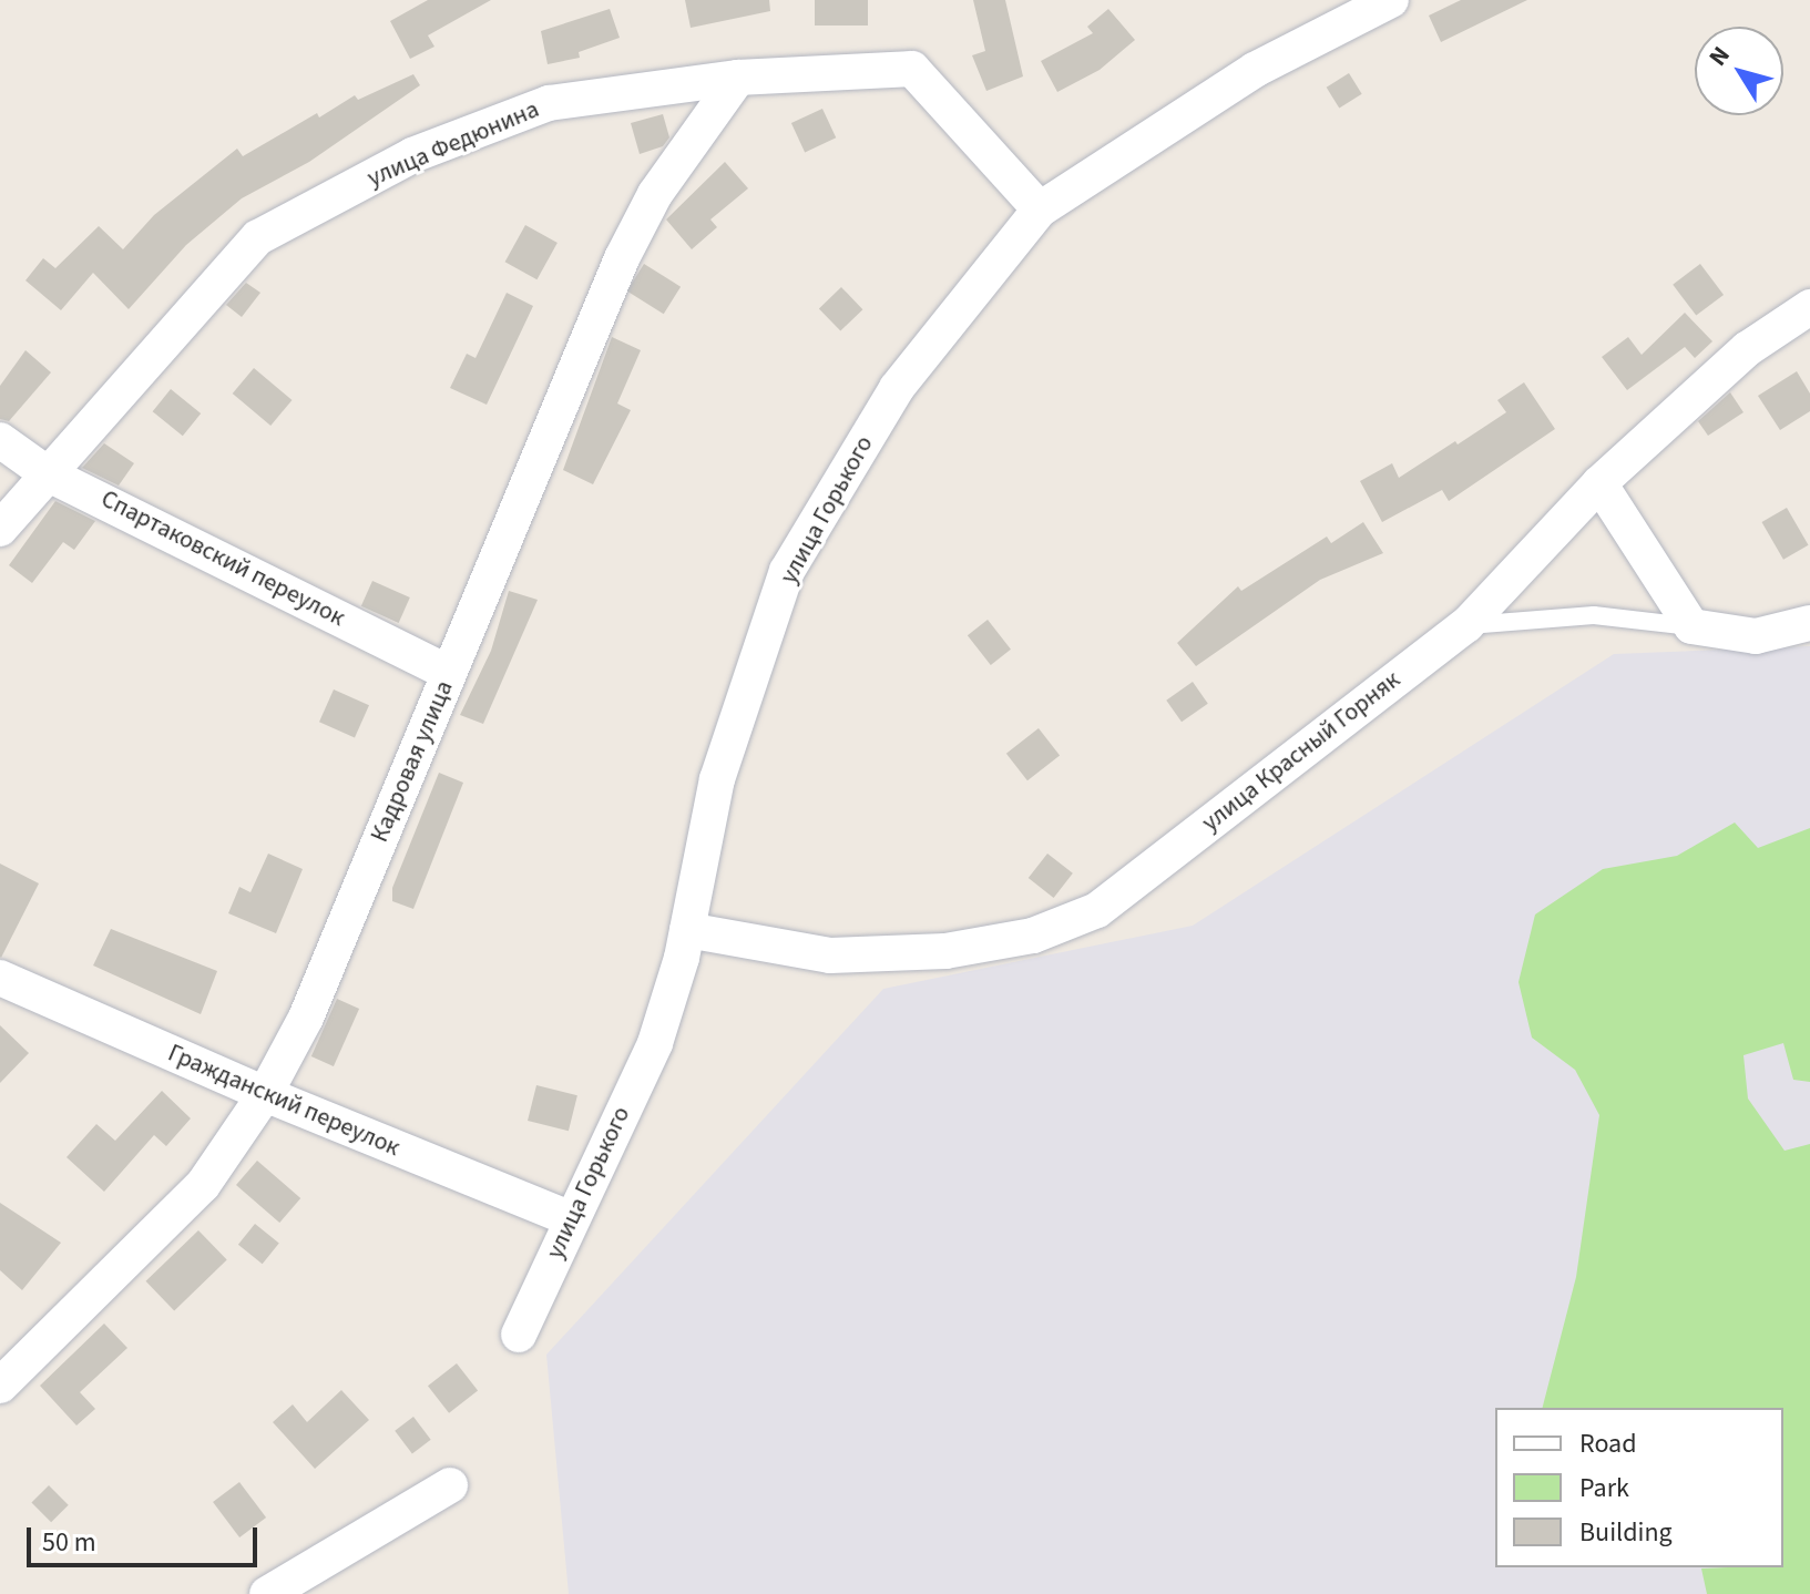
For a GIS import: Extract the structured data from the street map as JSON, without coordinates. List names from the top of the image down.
{
  "streets": {
    "street": [
      "улица Федюнина",
      "улица Горького",
      "Спартаковский переулок",
      "улица Красный Горняк",
      "Кадровая улица",
      "Гражданский переулок"
    ]
  },
  "crossings": [
    ["улица Федюнина", "улица Горького"],
    ["улица Федюнина", "Спартаковский переулок"],
    ["улица Федюнина", "Кадровая улица"],
    ["улица Горького", "улица Красный Горняк"],
    ["улица Горького", "Гражданский переулок"],
    ["Спартаковский переулок", "Кадровая улица"],
    ["Кадровая улица", "Гражданский переулок"]
  ],
  "legend": ["Road", "Park", "Building"],
  "scale_bar": "50 m",
  "north": "top left"
}
